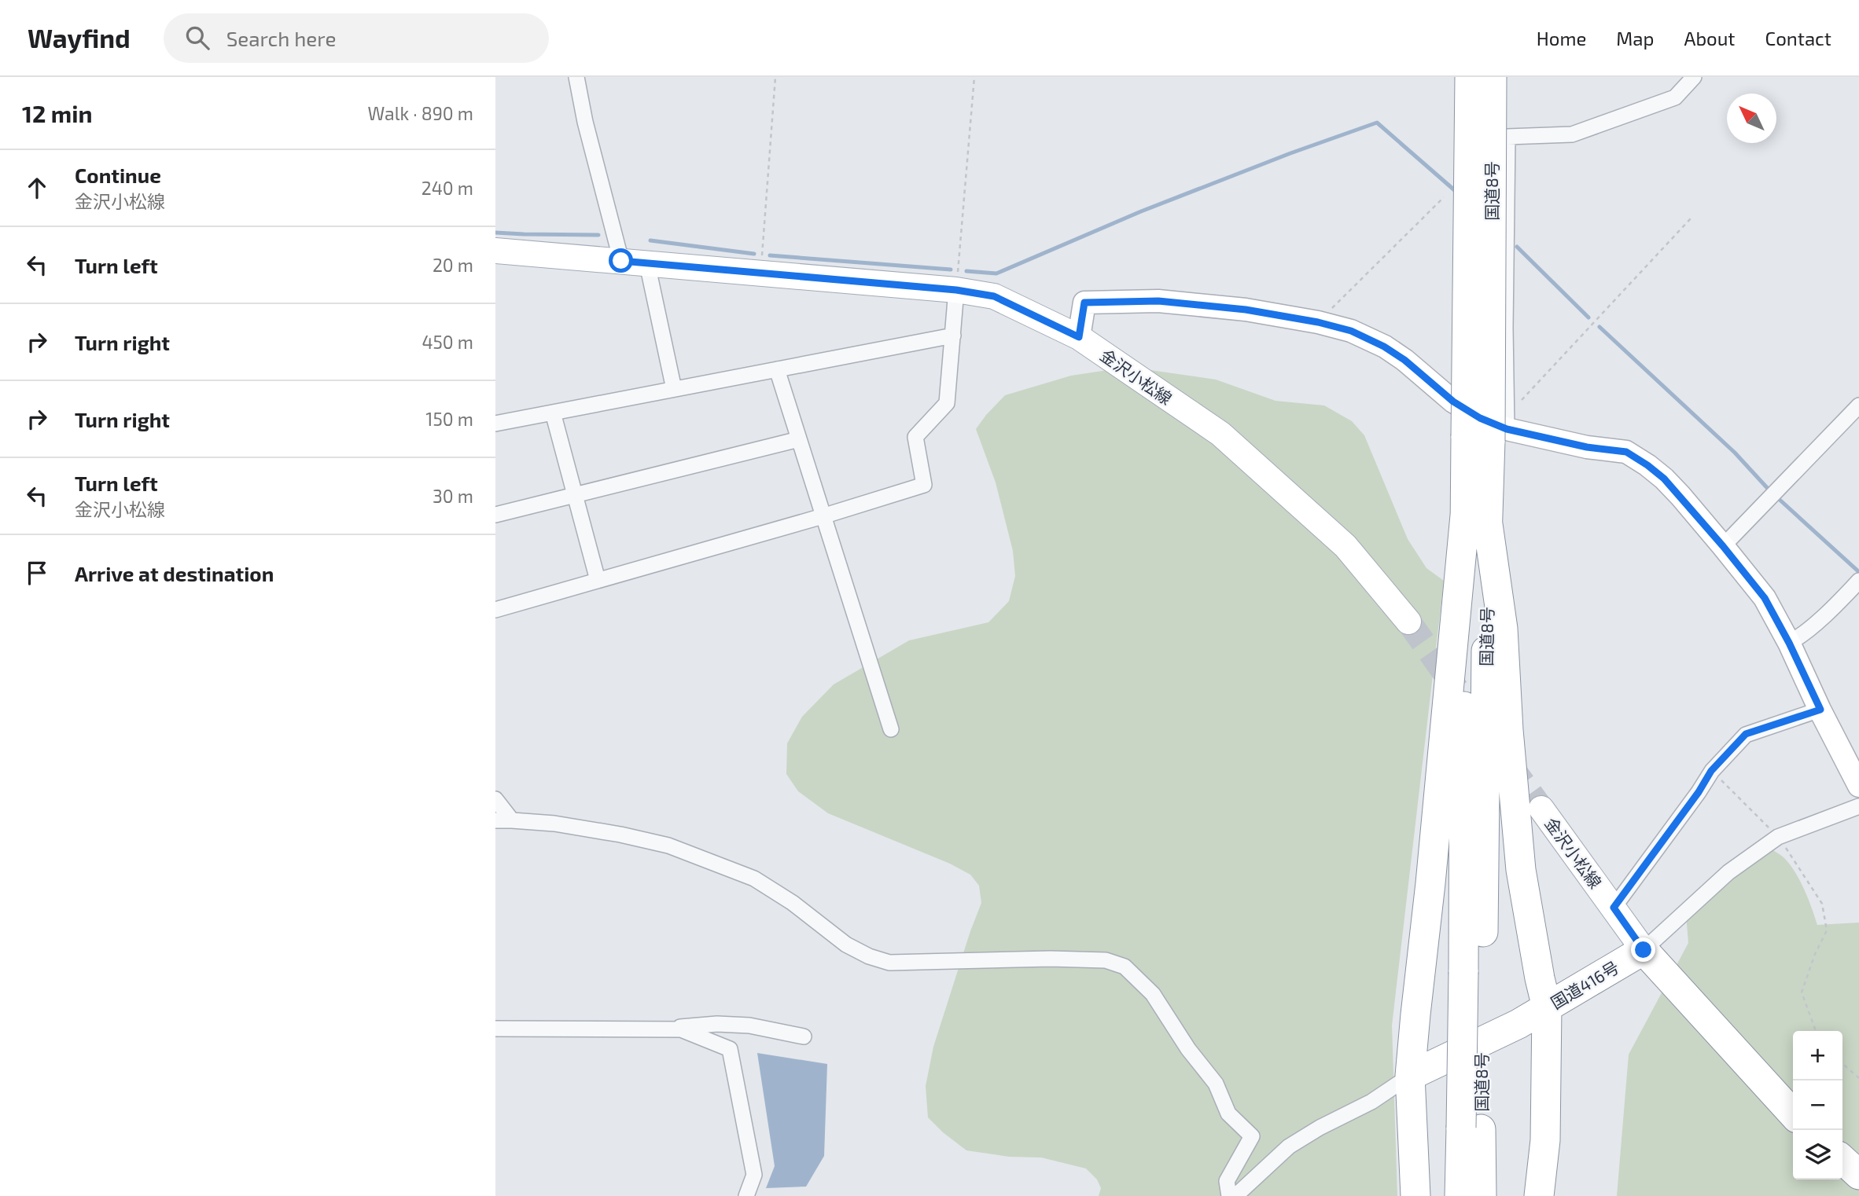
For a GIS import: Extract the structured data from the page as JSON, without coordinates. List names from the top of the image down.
{
  "streets": {
    "highway": ["国道8号", "国道416号"],
    "main road": ["金沢小松線"]
  },
  "crossings": [
    ["金沢小松線", "国道416号"]
  ],
  "north": "top left",
  "page": {
    "header": "Wayfind",
    "search": "Search here",
    "nav": [
      "Home",
      "Map",
      "About",
      "Contact"
    ],
    "heading": ["12 min", "Walk · 890 m"],
    "list": [
      ["Continue", "金沢小松線", "240 m"],
      ["Turn left", "20 m"],
      ["Turn right", "450 m"],
      ["Turn right", "150 m"],
      ["Turn left", "金沢小松線", "30 m"],
      "Arrive at destination"
    ],
    "map_buttons": ["+", "−"]
  }
}
